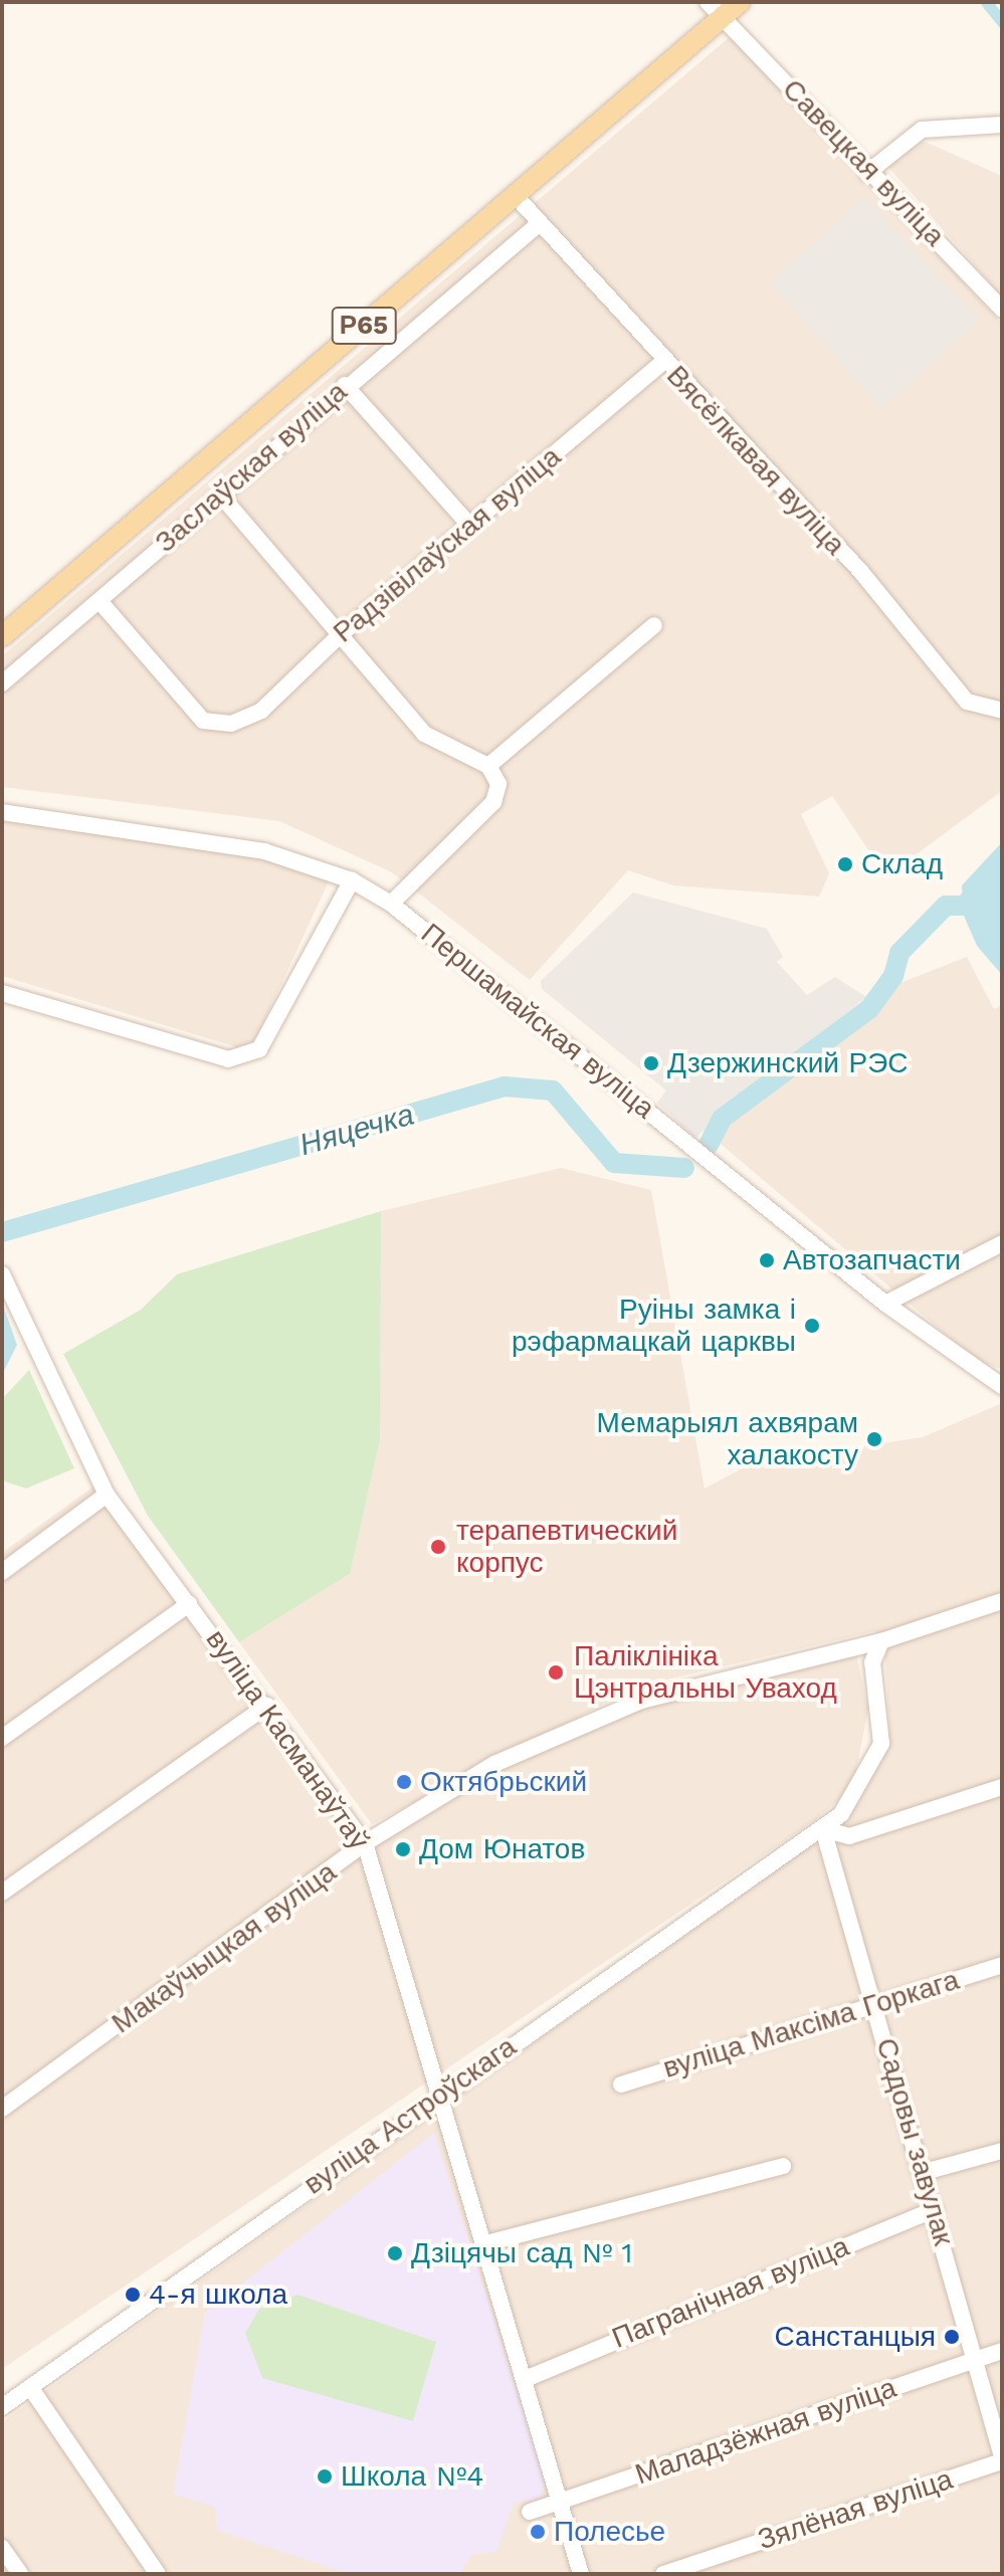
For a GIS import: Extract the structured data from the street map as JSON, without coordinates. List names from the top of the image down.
{
  "streets": {
    "main road": ["Р65"],
    "street": [
      "Савецкая вуліца",
      "Вясёлкавая вуліца",
      "Заслаўская вуліца",
      "Радзівілаўская вуліца",
      "Першамайская вуліца",
      "вуліца Касманаўтаў",
      "Макаўчыцкая вуліца",
      "вуліца Максіма Горкага",
      "вуліца Астроўскага",
      "Садовы завулак",
      "Пагранічная вуліца",
      "Маладзёжная вуліца",
      "Зялёная вуліца"
    ]
  },
  "crossings": [
    ["Савецкая вуліца", "Р65"],
    ["Р65", "Вясёлкавая вуліца"],
    ["Вясёлкавая вуліца", "Заслаўская вуліца"],
    ["Вясёлкавая вуліца", "Радзівілаўская вуліца"],
    ["Заслаўская вуліца", "Радзівілаўская вуліца"],
    ["вуліца Касманаўтаў", "Макаўчыцкая вуліца"],
    ["вуліца Касманаўтаў", "вуліца Астроўскага"],
    ["вуліца Касманаўтаў", "Пагранічная вуліца"],
    ["вуліца Касманаўтаў", "Маладзёжная вуліца"],
    ["Макаўчыцкая вуліца", "вуліца Астроўскага"],
    ["вуліца Максіма Горкага", "Садовы завулак"],
    ["вуліца Астроўскага", "Садовы завулак"],
    ["Садовы завулак", "Пагранічная вуліца"],
    ["Садовы завулак", "Маладзёжная вуліца"],
    ["Садовы завулак", "Зялёная вуліца"]
  ],
  "water": ["Няцечка"],
  "places": [
    "Склад",
    "Дзержинский РЭС",
    "Автозапчасти",
    "Руіны замка і рэфармацкай царквы",
    "Мемарыял ахвярам халакосту",
    "терапевтический корпус",
    "Паліклініка Цэнтральны Уваход",
    "Октябрьский",
    "Дом Юнатов",
    "Дзіцячы сад № 1",
    "4-я школа",
    "Санстанцыя",
    "Школа №4",
    "Полесье"
  ]
}
